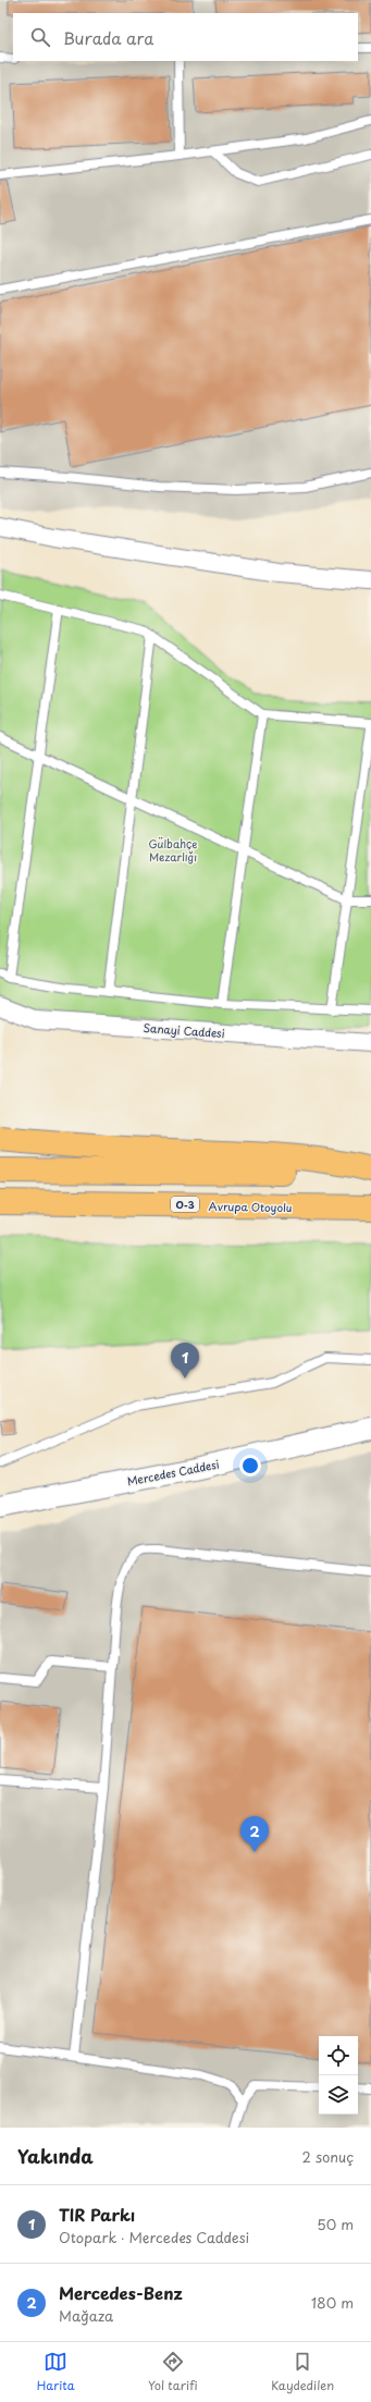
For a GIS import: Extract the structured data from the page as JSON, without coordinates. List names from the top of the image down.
{
  "streets": {
    "highway": ["O-3", "Avrupa Otoyolu"],
    "street": ["Sanayi Caddesi", "Mercedes Caddesi"]
  },
  "parks": ["Gülbahçe Mezarlığı"],
  "page": {
    "search": "Burada ara",
    "pins": ["1", "2"],
    "heading": ["Yakında", "2 sonuç"],
    "list": [
      {
        "mark": "1",
        "name": "TIR Parkı",
        "note": "Otopark · Mercedes Caddesi",
        "value": "50 m"
      },
      {
        "mark": "2",
        "name": "Mercedes-Benz",
        "note": "Mağaza",
        "value": "180 m"
      }
    ],
    "nav": ["Harita", "Yol tarifi", "Kaydedilen"]
  }
}
